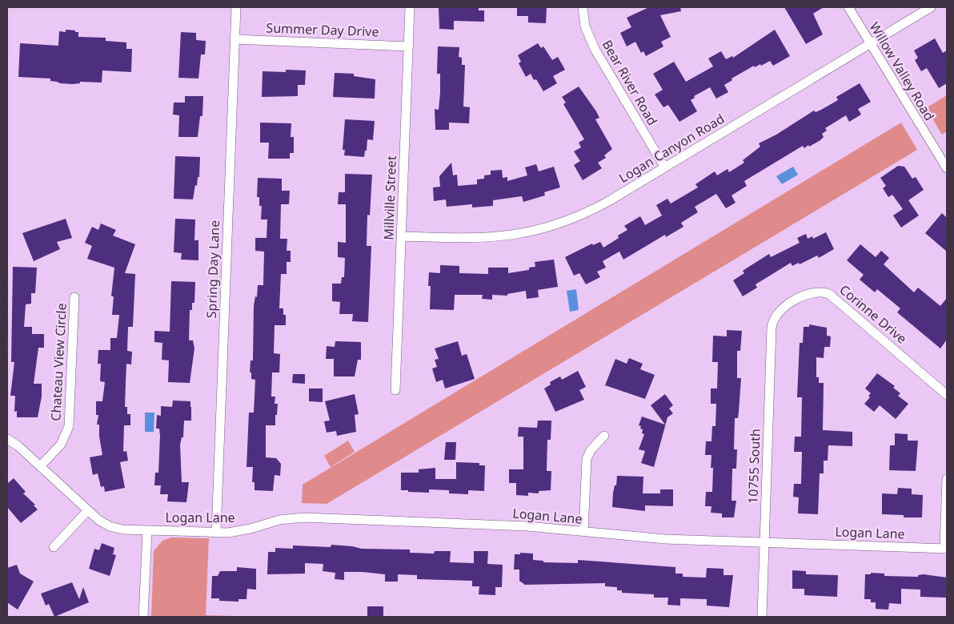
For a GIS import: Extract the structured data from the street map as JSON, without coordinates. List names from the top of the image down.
{
  "streets": {
    "street": [
      "Summer Day Drive",
      "Willow Valley Road",
      "Bear River Road",
      "Logan Canyon Road",
      "Millville Street",
      "Spring Day Lane",
      "Corinne Drive",
      "Chateau View Circle",
      "10755 South",
      "Logan Lane"
    ]
  },
  "crossings": [
    ["Summer Day Drive", "Millville Street"],
    ["Summer Day Drive", "Spring Day Lane"],
    ["Willow Valley Road", "Logan Canyon Road"],
    ["Bear River Road", "Logan Canyon Road"],
    ["Logan Canyon Road", "Millville Street"],
    ["Spring Day Lane", "Logan Lane"],
    ["Corinne Drive", "10755 South"],
    ["Chateau View Circle", "Logan Lane"],
    ["10755 South", "Logan Lane"]
  ]
}
